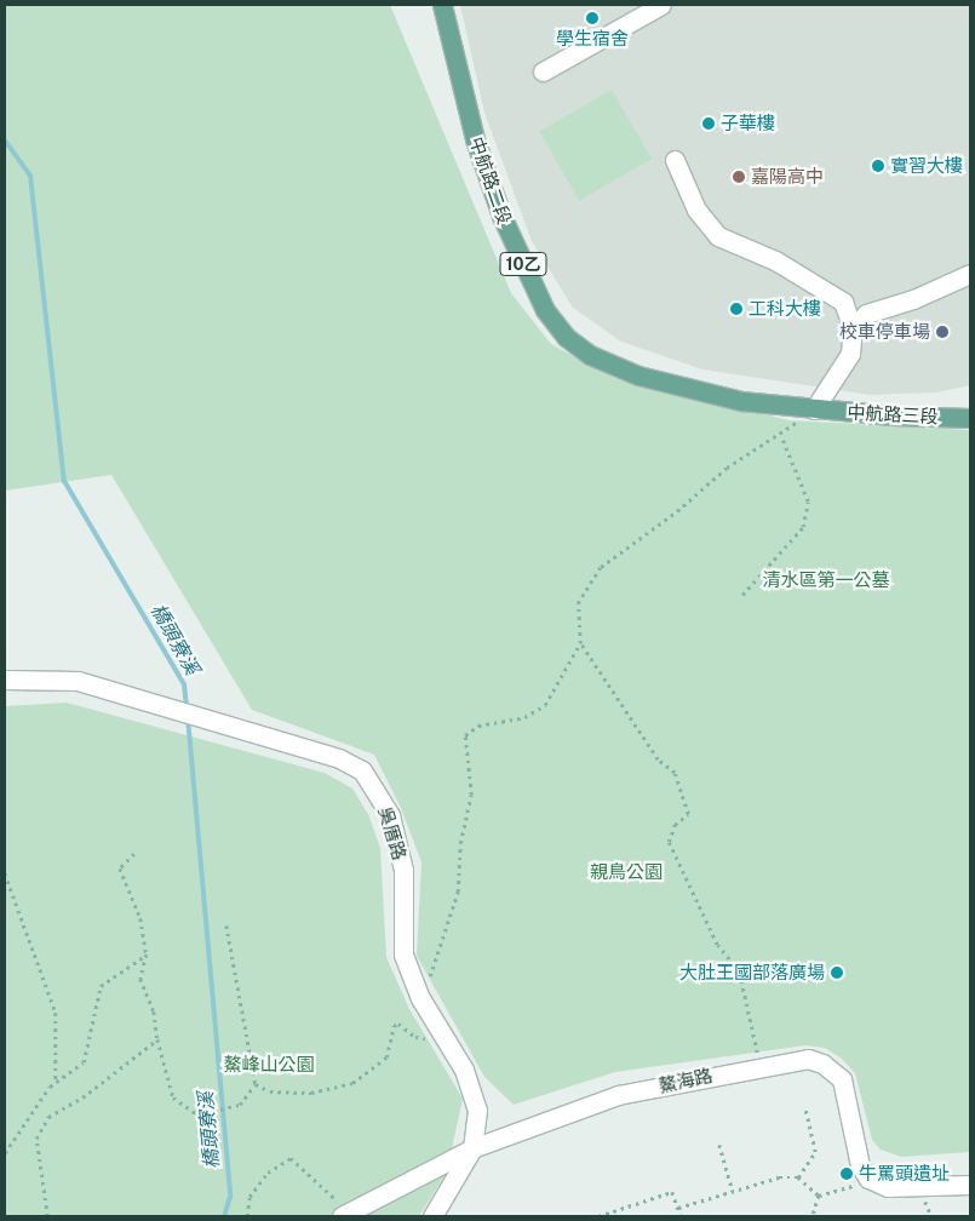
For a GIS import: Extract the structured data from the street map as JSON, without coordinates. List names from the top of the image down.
{
  "streets": {
    "main road": ["中航路二段", "10乙", "中航路三段"],
    "street": ["吳厝路", "鰲海路"]
  },
  "crossings": [
    ["中航路二段", "中航路三段"],
    ["吳厝路", "鰲海路"]
  ],
  "water": ["橋頭寮溪"],
  "parks": ["清水區第一公墓", "親鳥公園", "鰲峰山公園"],
  "places": [
    "學生宿舍",
    "子華樓",
    "實習大樓",
    "嘉陽高中",
    "工科大樓",
    "校車停車場",
    "大肚王國部落廣場",
    "牛罵頭遺址"
  ]
}
